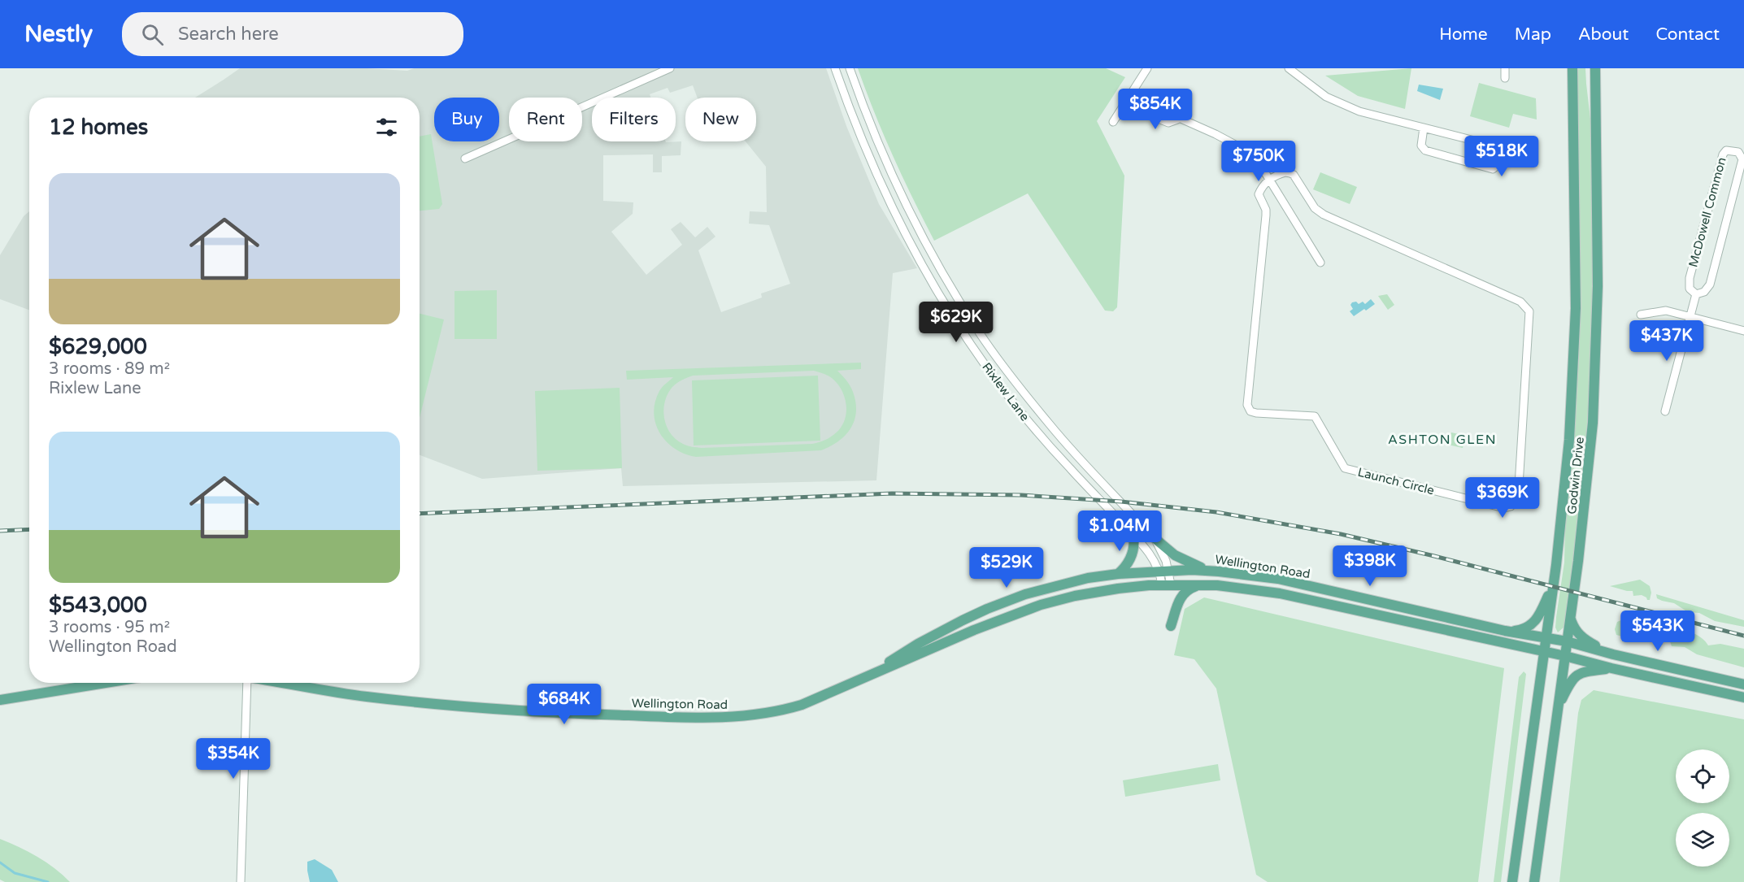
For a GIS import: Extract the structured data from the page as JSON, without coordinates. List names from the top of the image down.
{
  "streets": {
    "main road": ["Godwin Drive", "Wellington Road"],
    "street": ["McDowell Common", "Rixlew Lane", "Launch Circle"]
  },
  "crossings": [
    ["Rixlew Lane", "Wellington Road"],
    ["Godwin Drive", "Wellington Road"]
  ],
  "districts": ["ASHTON GLEN"],
  "page": {
    "header": "Nestly",
    "search": "Search here",
    "nav": [
      "Home",
      "Map",
      "About",
      "Contact"
    ],
    "price": [
      "$854K",
      "$518K",
      "$750K",
      "$629K",
      "$437K",
      "$369K",
      "$1.04M",
      "$398K",
      "$529K",
      "$543K",
      "$684K",
      "$354K"
    ],
    "chip": [
      "Buy",
      "Rent",
      "Filters",
      "New"
    ],
    "heading": "12 homes",
    "list": [
      {
        "name": "$629,000",
        "note": "3 rooms · 89 m² · Rixlew Lane"
      },
      {
        "name": "$543,000",
        "note": "3 rooms · 95 m² · Wellington Road"
      }
    ]
  }
}
